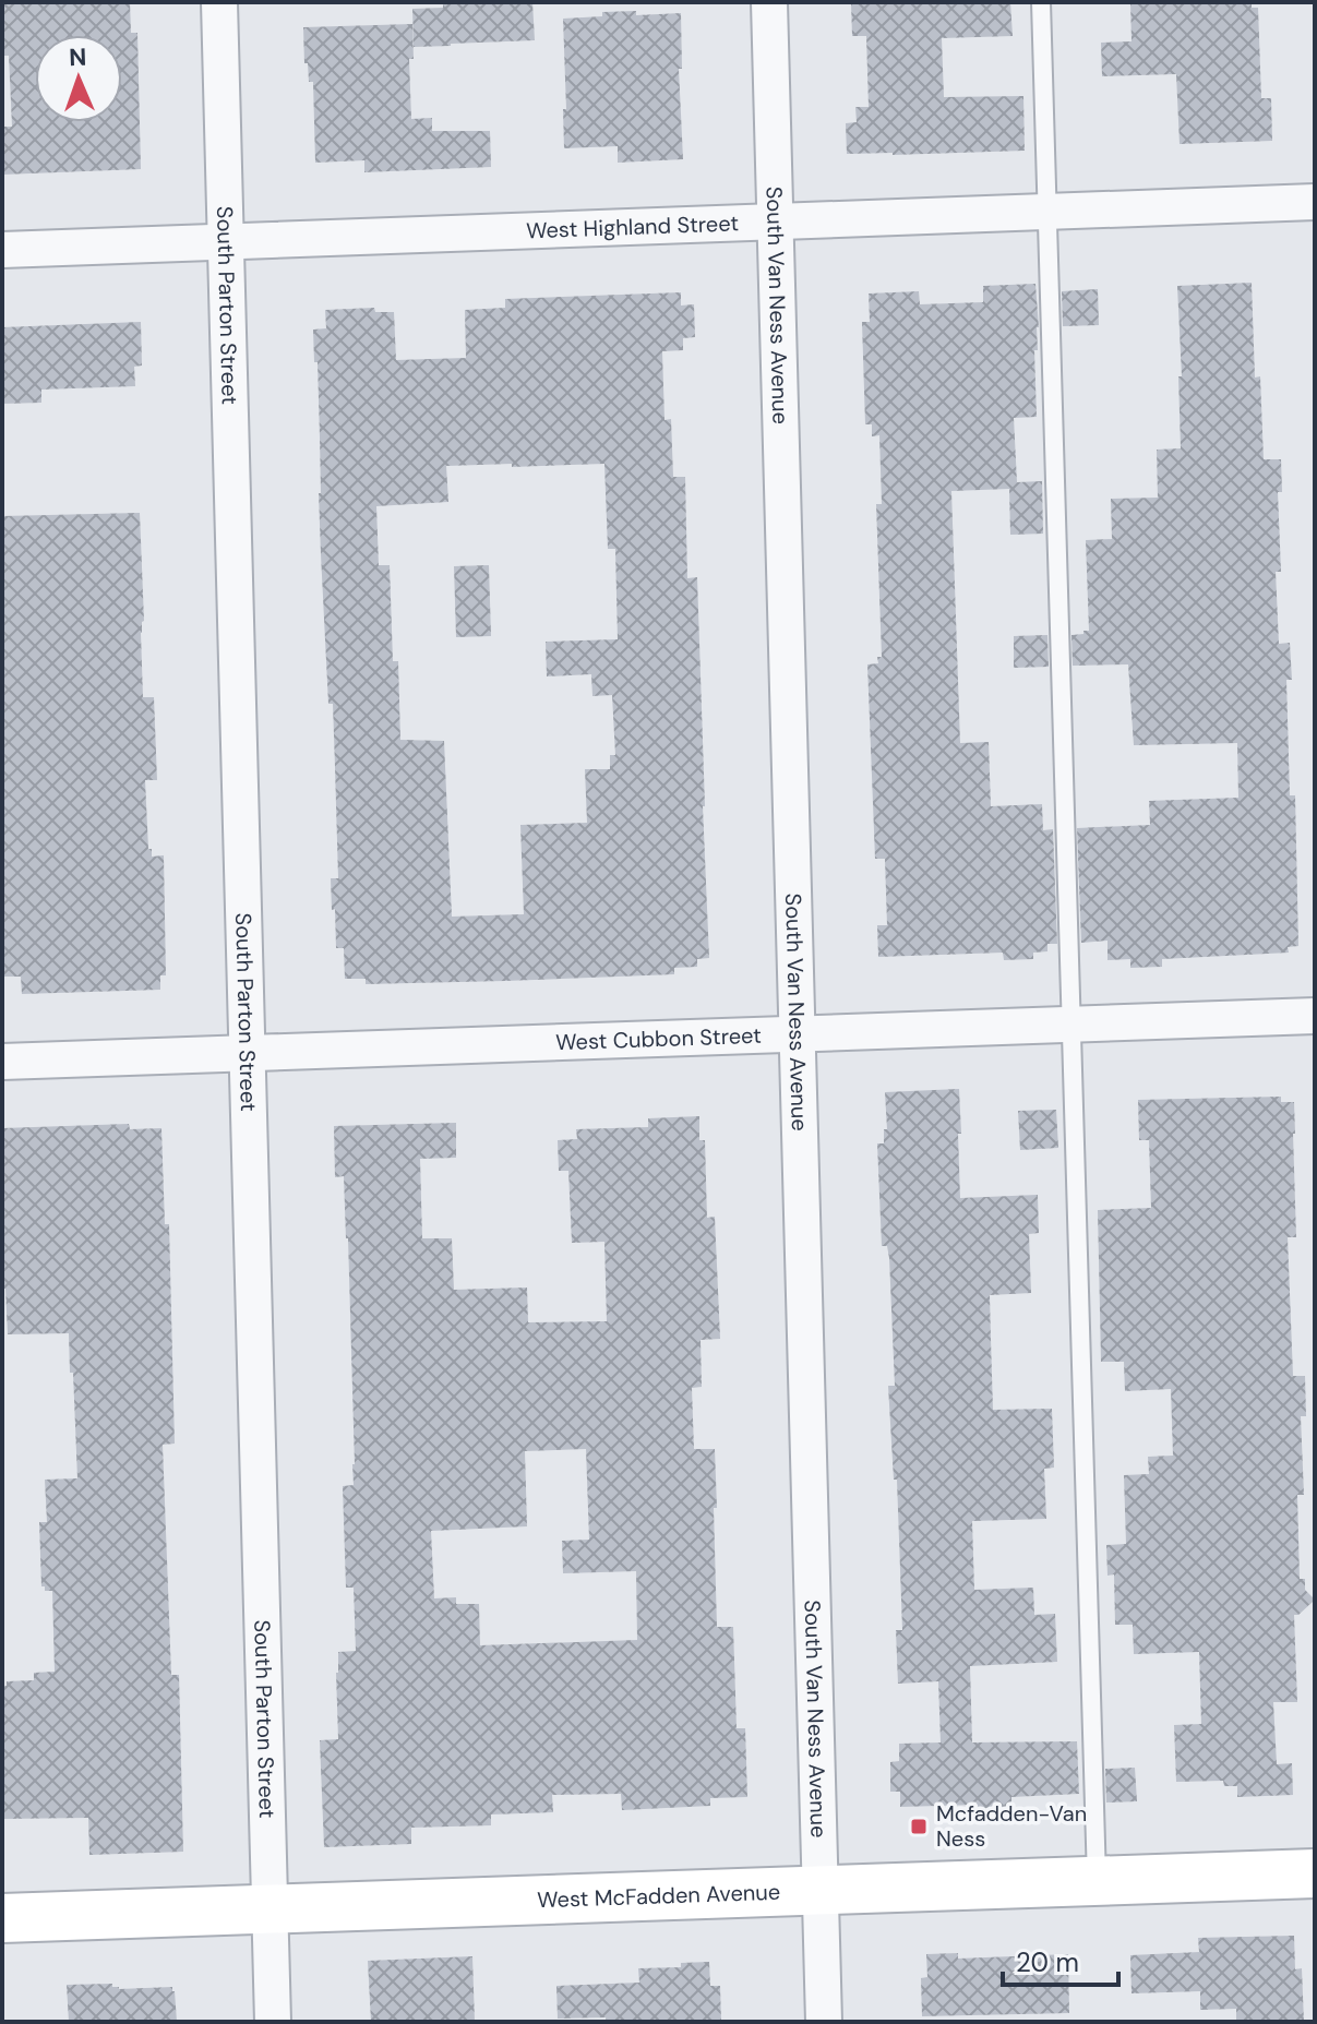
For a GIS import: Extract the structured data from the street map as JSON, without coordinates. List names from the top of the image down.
{
  "streets": {
    "street": [
      "West Highland Street",
      "South Parton Street",
      "South Van Ness Avenue",
      "West Cubbon Street",
      "West McFadden Avenue"
    ]
  },
  "crossings": [
    ["West Highland Street", "South Parton Street"],
    ["West Highland Street", "South Van Ness Avenue"],
    ["South Parton Street", "West Cubbon Street"],
    ["South Parton Street", "West McFadden Avenue"],
    ["South Van Ness Avenue", "West Cubbon Street"],
    ["South Van Ness Avenue", "West McFadden Avenue"]
  ],
  "places": {
    "transit": ["Mcfadden-Van Ness"]
  },
  "scale_bar": "20 m",
  "north": "top"
}
